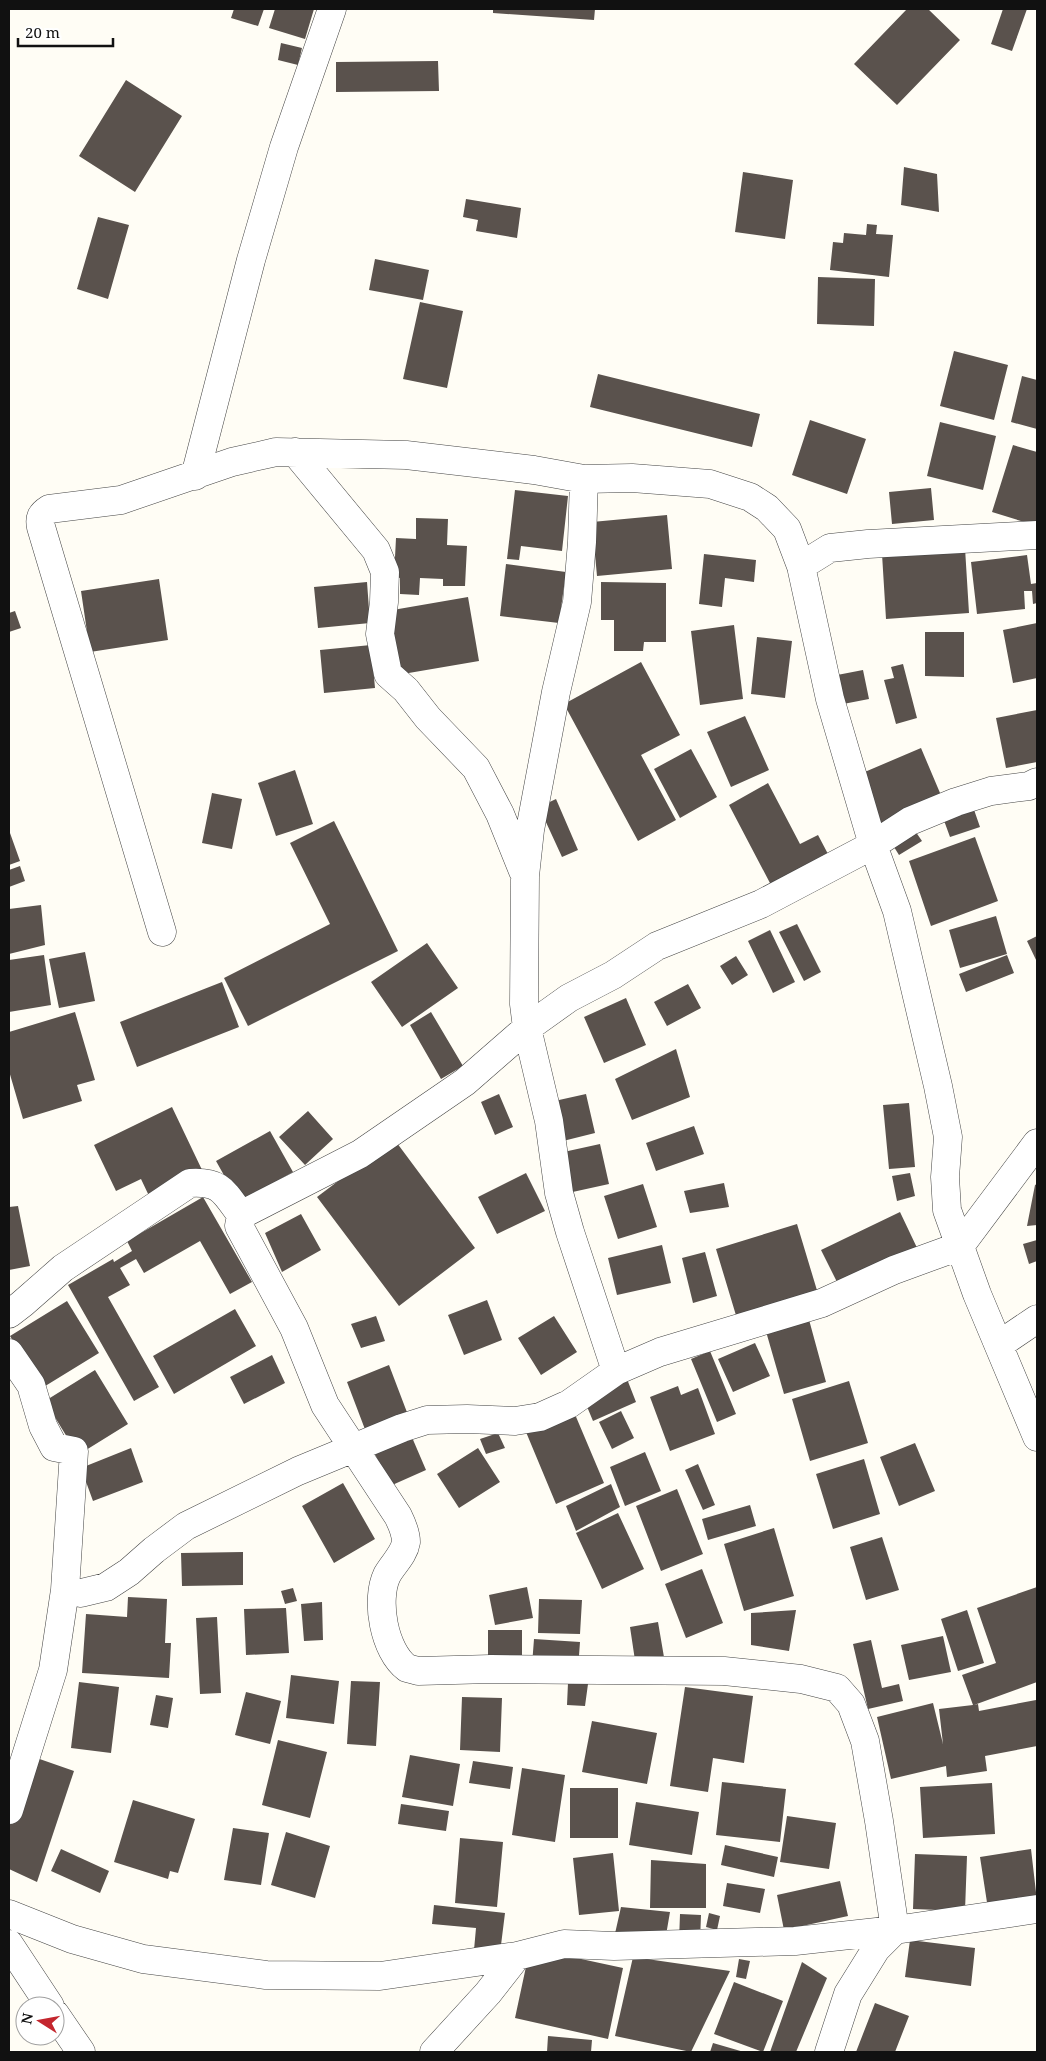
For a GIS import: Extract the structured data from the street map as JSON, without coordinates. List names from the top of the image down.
{
  "scale_bar": "20 m",
  "north": "left"
}
